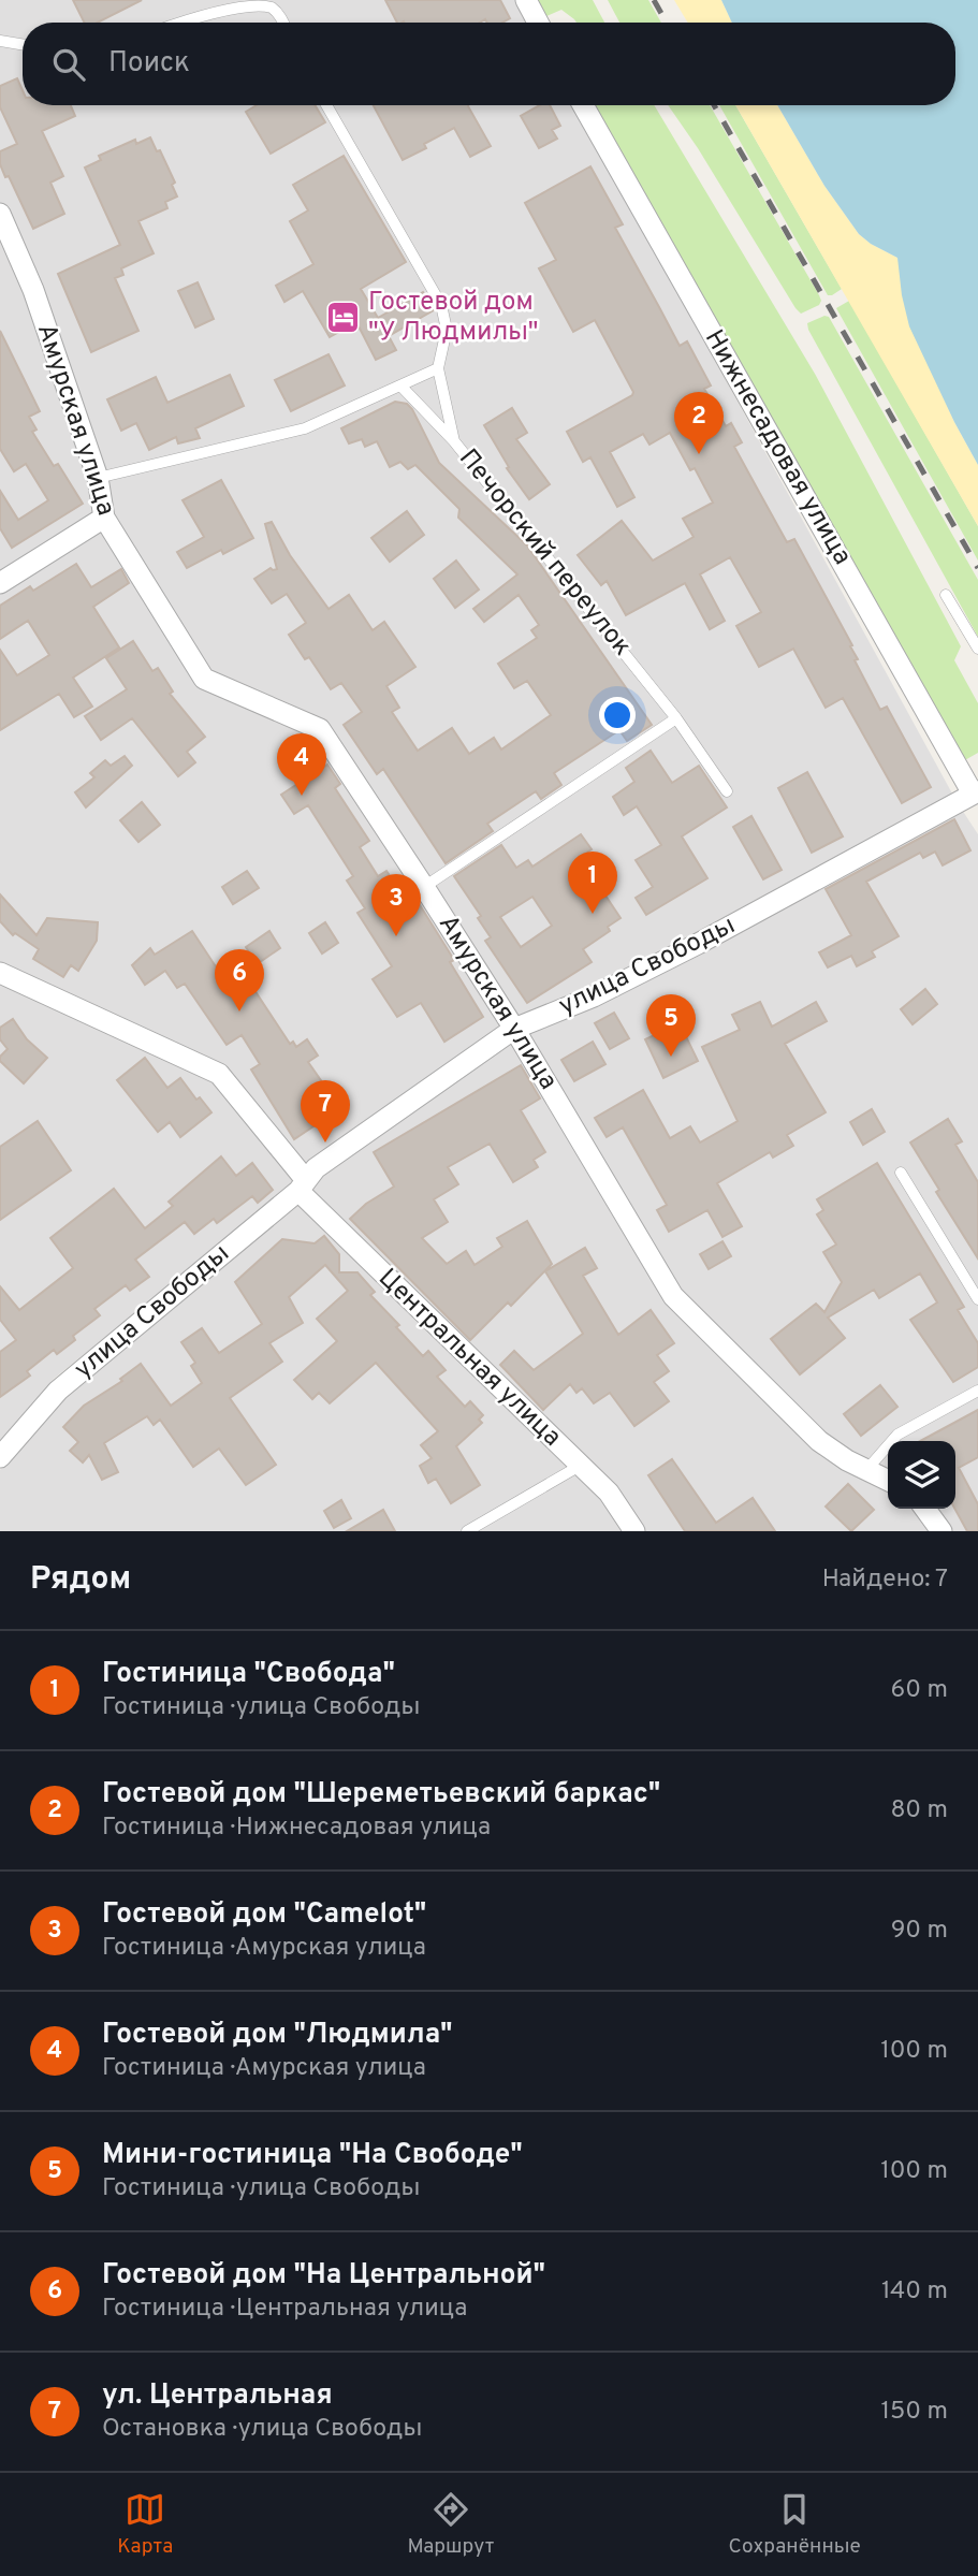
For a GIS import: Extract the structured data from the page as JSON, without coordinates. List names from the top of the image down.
{
  "streets": {
    "street": [
      "Амурская улица",
      "Нижнесадовая улица",
      "улица Свободы",
      "Центральная улица"
    ],
    "lane": ["Печорский переулок"]
  },
  "crossings": [
    ["Амурская улица", "улица Свободы"],
    ["Нижнесадовая улица", "улица Свободы"],
    ["улица Свободы", "Центральная улица"]
  ],
  "places": {
    "hotel": ["Гостевой дом \"У Людмилы\""]
  },
  "page": {
    "search": "Поиск",
    "pins": [
      "2",
      "4",
      "1",
      "3",
      "6",
      "5",
      "7"
    ],
    "heading": ["Рядом", "Найдено: 7"],
    "list": [
      {
        "mark": "1",
        "name": "Гостиница \"Свобода\"",
        "note": "Гостиница · улица Свободы",
        "value": "60 m"
      },
      {
        "mark": "2",
        "name": "Гостевой дом \"Шереметьевский баркас\"",
        "note": "Гостиница · Нижнесадовая улица",
        "value": "80 m"
      },
      {
        "mark": "3",
        "name": "Гостевой дом \"Camelot\"",
        "note": "Гостиница · Амурская улица",
        "value": "90 m"
      },
      {
        "mark": "4",
        "name": "Гостевой дом \"Людмила\"",
        "note": "Гостиница · Амурская улица",
        "value": "100 m"
      },
      {
        "mark": "5",
        "name": "Мини-гостиница \"На Свободе\"",
        "note": "Гостиница · улица Свободы",
        "value": "100 m"
      },
      {
        "mark": "6",
        "name": "Гостевой дом \"На Центральной\"",
        "note": "Гостиница · Центральная улица",
        "value": "140 m"
      },
      {
        "mark": "7",
        "name": "ул. Центральная",
        "note": "Остановка · улица Свободы",
        "value": "150 m"
      }
    ],
    "nav": ["Карта", "Маршрут", "Сохранённые"]
  }
}
